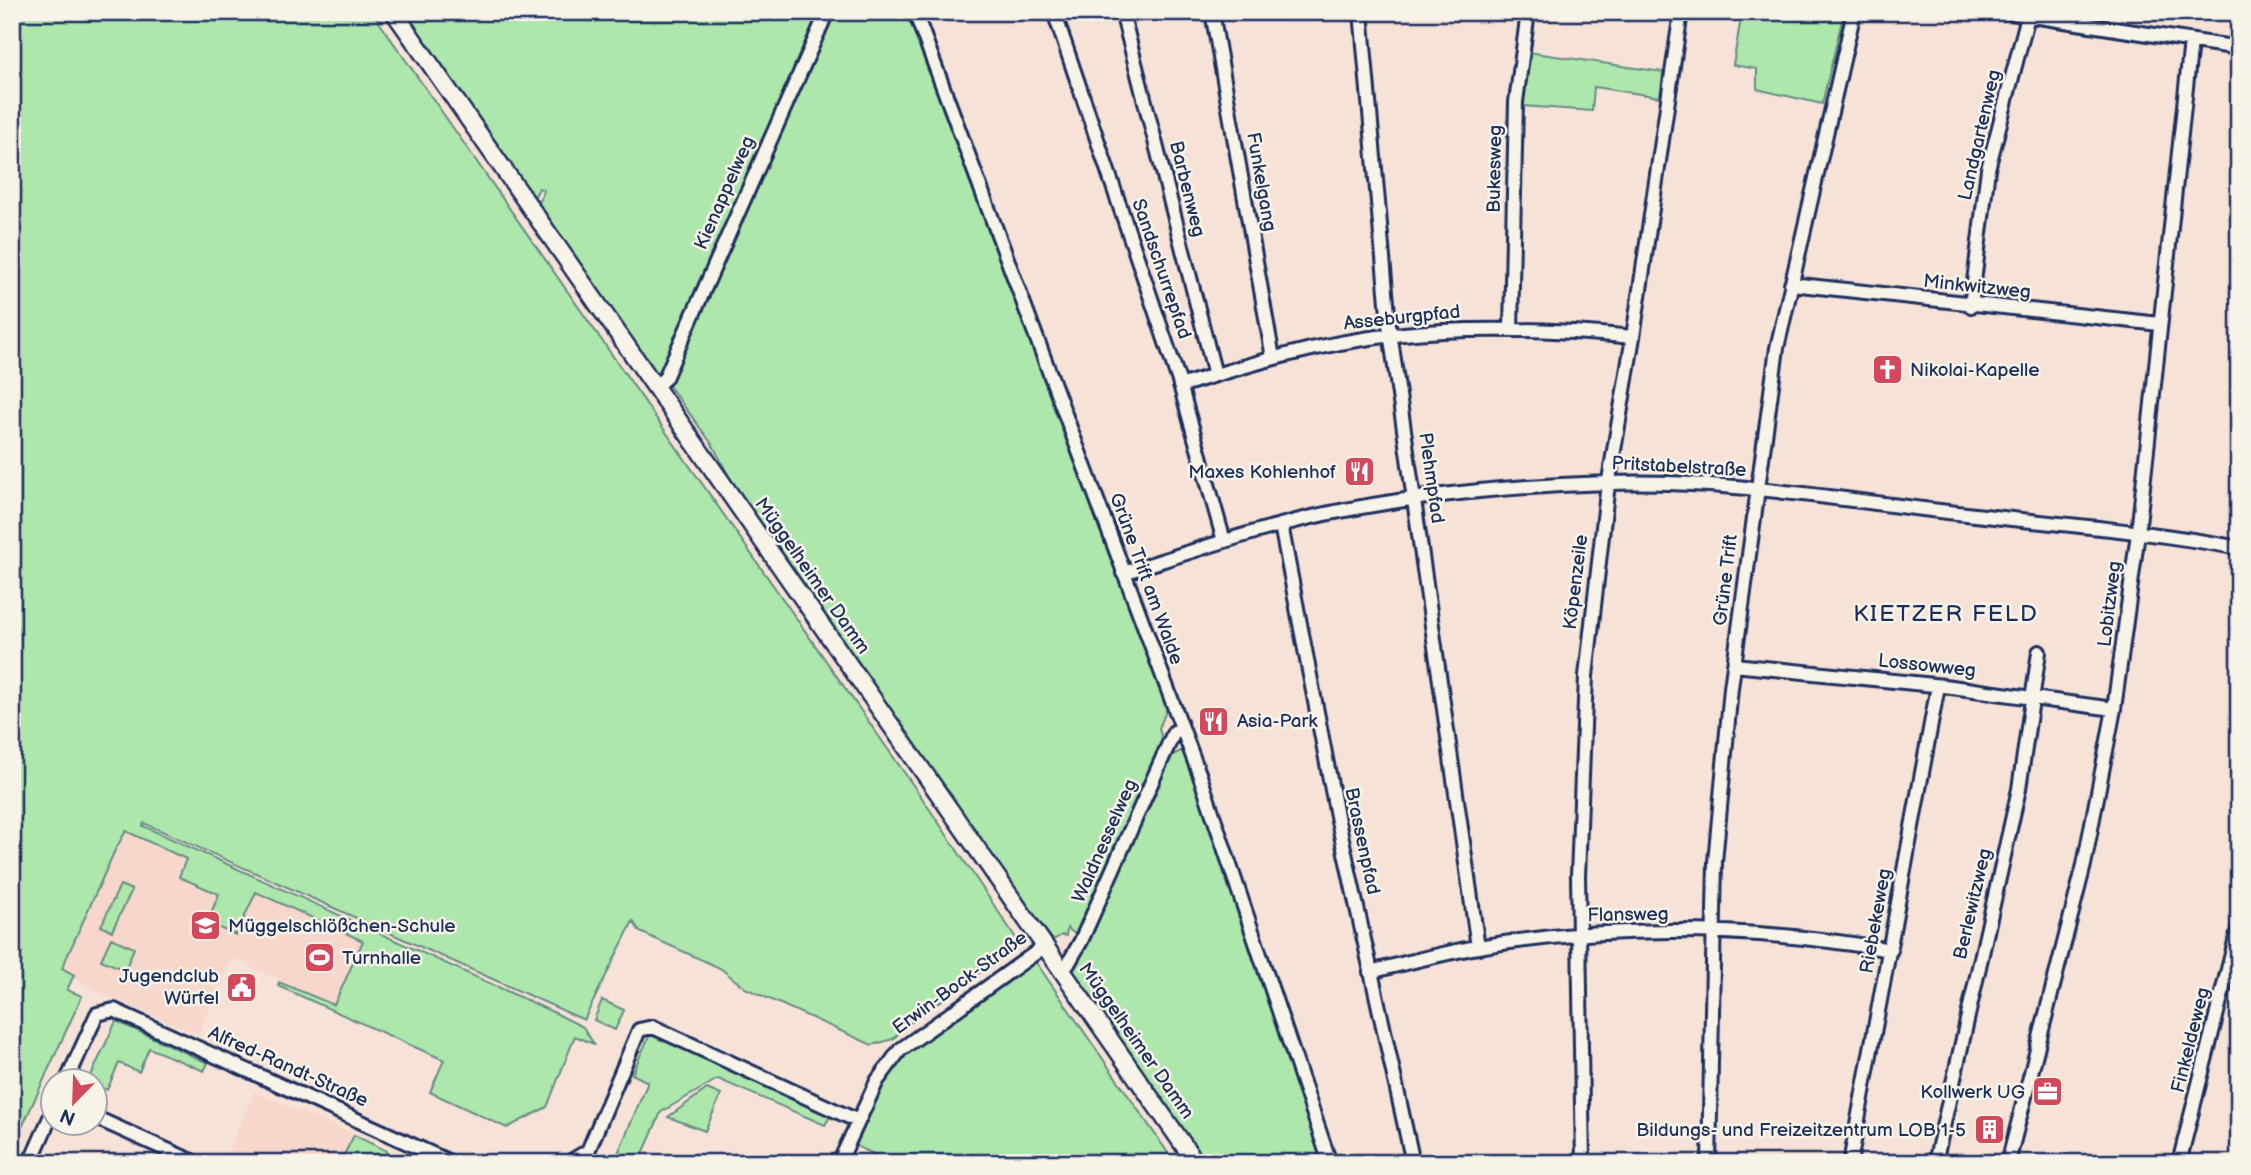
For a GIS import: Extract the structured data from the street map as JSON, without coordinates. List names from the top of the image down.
{
  "streets": {
    "main road": ["Müggelheimer Damm"],
    "street": [
      "Landgartenweg",
      "Bukesweg",
      "Funkelgang",
      "Barbenweg",
      "Kienappelweg",
      "Sandschurrepfad",
      "Minkwitzweg",
      "Asseburgpfad",
      "Pritstabelstraße",
      "Plehmpfad",
      "Grüne Trift am Walde",
      "Grüne Trift",
      "Köpenzeile",
      "Lobitzweg",
      "Lossowweg",
      "Waldnesselweg",
      "Brassenpfad",
      "Berlewitzweg",
      "Flansweg",
      "Riebekeweg",
      "Erwin-Bock-Straße",
      "Finkeldeweg",
      "Alfred-Randt-Straße"
    ]
  },
  "crossings": [
    ["Landgartenweg", "Minkwitzweg"],
    ["Bukesweg", "Asseburgpfad"],
    ["Funkelgang", "Asseburgpfad"],
    ["Barbenweg", "Asseburgpfad"],
    ["Kienappelweg", "Müggelheimer Damm"],
    ["Sandschurrepfad", "Asseburgpfad"],
    ["Sandschurrepfad", "Pritstabelstraße"],
    ["Minkwitzweg", "Grüne Trift"],
    ["Minkwitzweg", "Lobitzweg"],
    ["Asseburgpfad", "Plehmpfad"],
    ["Asseburgpfad", "Köpenzeile"],
    ["Pritstabelstraße", "Plehmpfad"],
    ["Pritstabelstraße", "Grüne Trift am Walde"],
    ["Pritstabelstraße", "Grüne Trift"],
    ["Pritstabelstraße", "Köpenzeile"],
    ["Pritstabelstraße", "Lobitzweg"],
    ["Pritstabelstraße", "Brassenpfad"],
    ["Plehmpfad", "Flansweg"],
    ["Müggelheimer Damm", "Waldnesselweg"],
    ["Müggelheimer Damm", "Erwin-Bock-Straße"],
    ["Grüne Trift am Walde", "Waldnesselweg"],
    ["Grüne Trift", "Lossowweg"],
    ["Grüne Trift", "Flansweg"],
    ["Köpenzeile", "Flansweg"],
    ["Lobitzweg", "Lossowweg"],
    ["Lossowweg", "Berlewitzweg"],
    ["Lossowweg", "Riebekeweg"],
    ["Brassenpfad", "Flansweg"],
    ["Flansweg", "Riebekeweg"]
  ],
  "districts": ["KIETZER FELD"],
  "places": {
    "church": ["Nikolai-Kapelle"],
    "restaurant": ["Maxes Kohlenhof", "Asia-Park"],
    "school or university": ["Müggelschlößchen-Schule"],
    "sports": ["Turnhalle"],
    "public building": ["Jugendclub Würfel"],
    "office": ["Kollwerk UG"],
    "building": ["Bildungs- und Freizeitzentrum LOB 1-5"]
  },
  "north": "bottom left"
}
